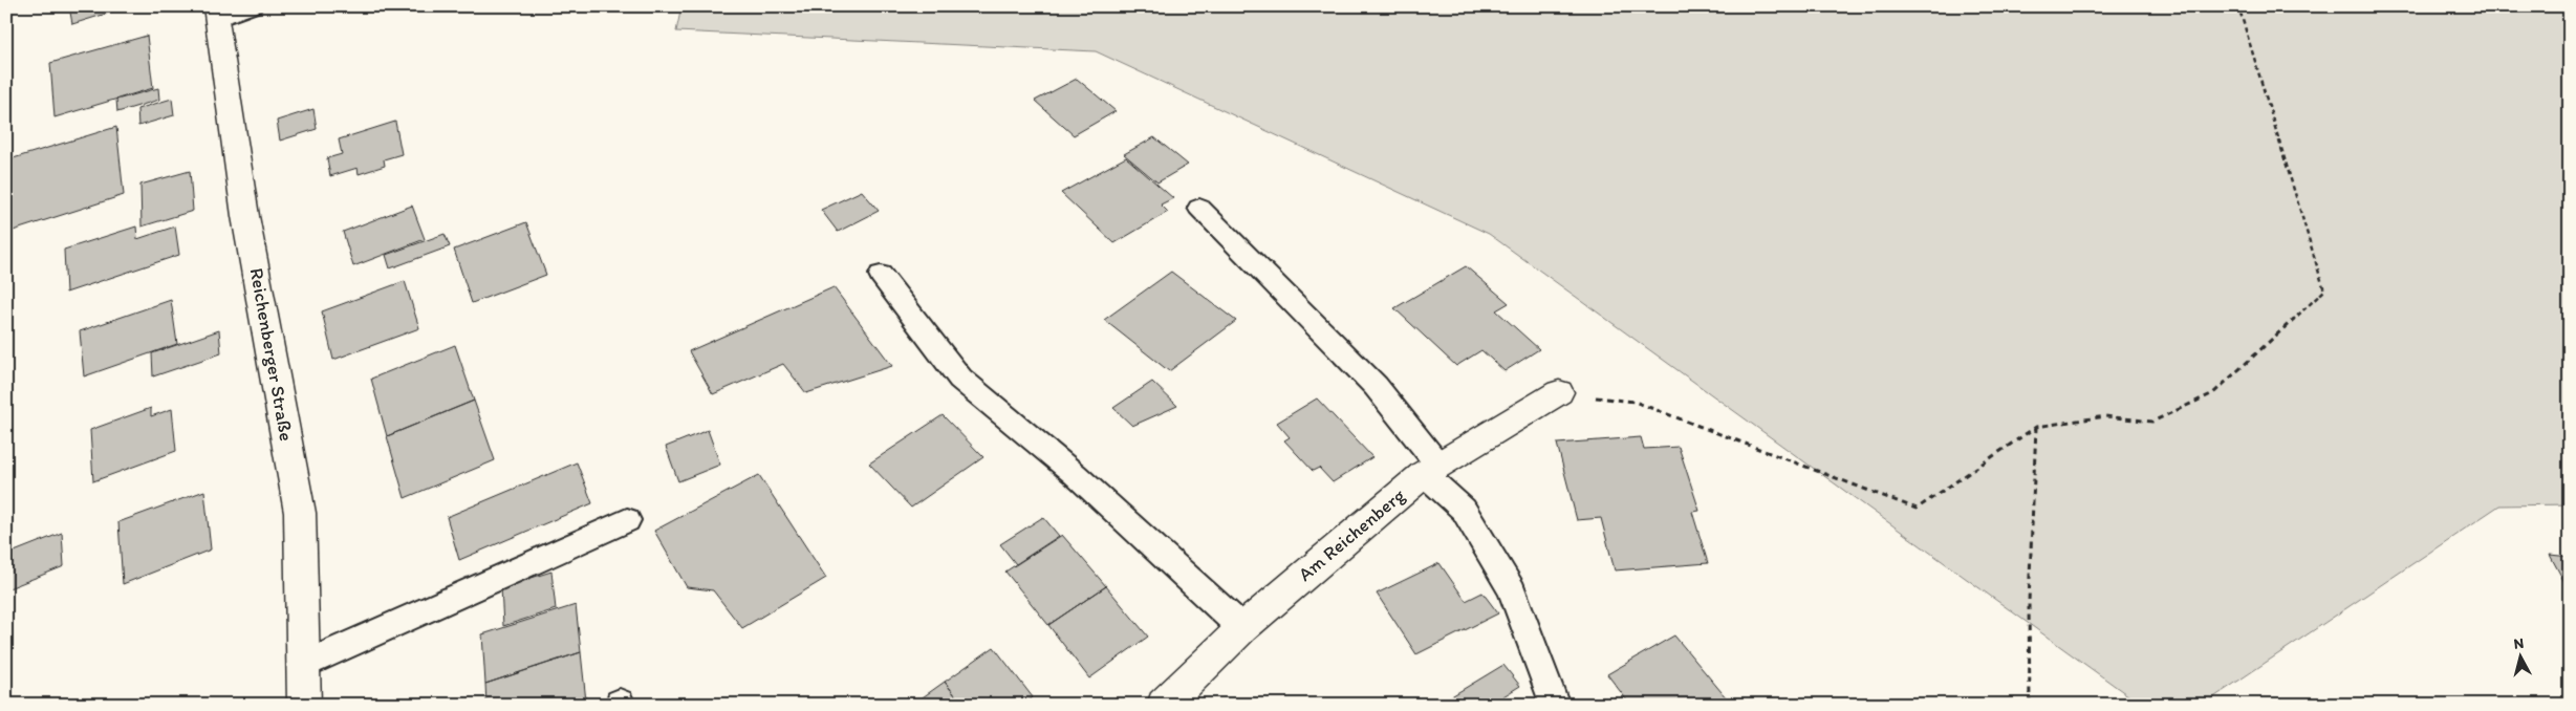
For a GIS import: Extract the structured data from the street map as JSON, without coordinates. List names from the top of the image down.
{
  "streets": {
    "street": ["Reichenberger Straße", "Am Reichenberg"]
  },
  "north": "top"
}
